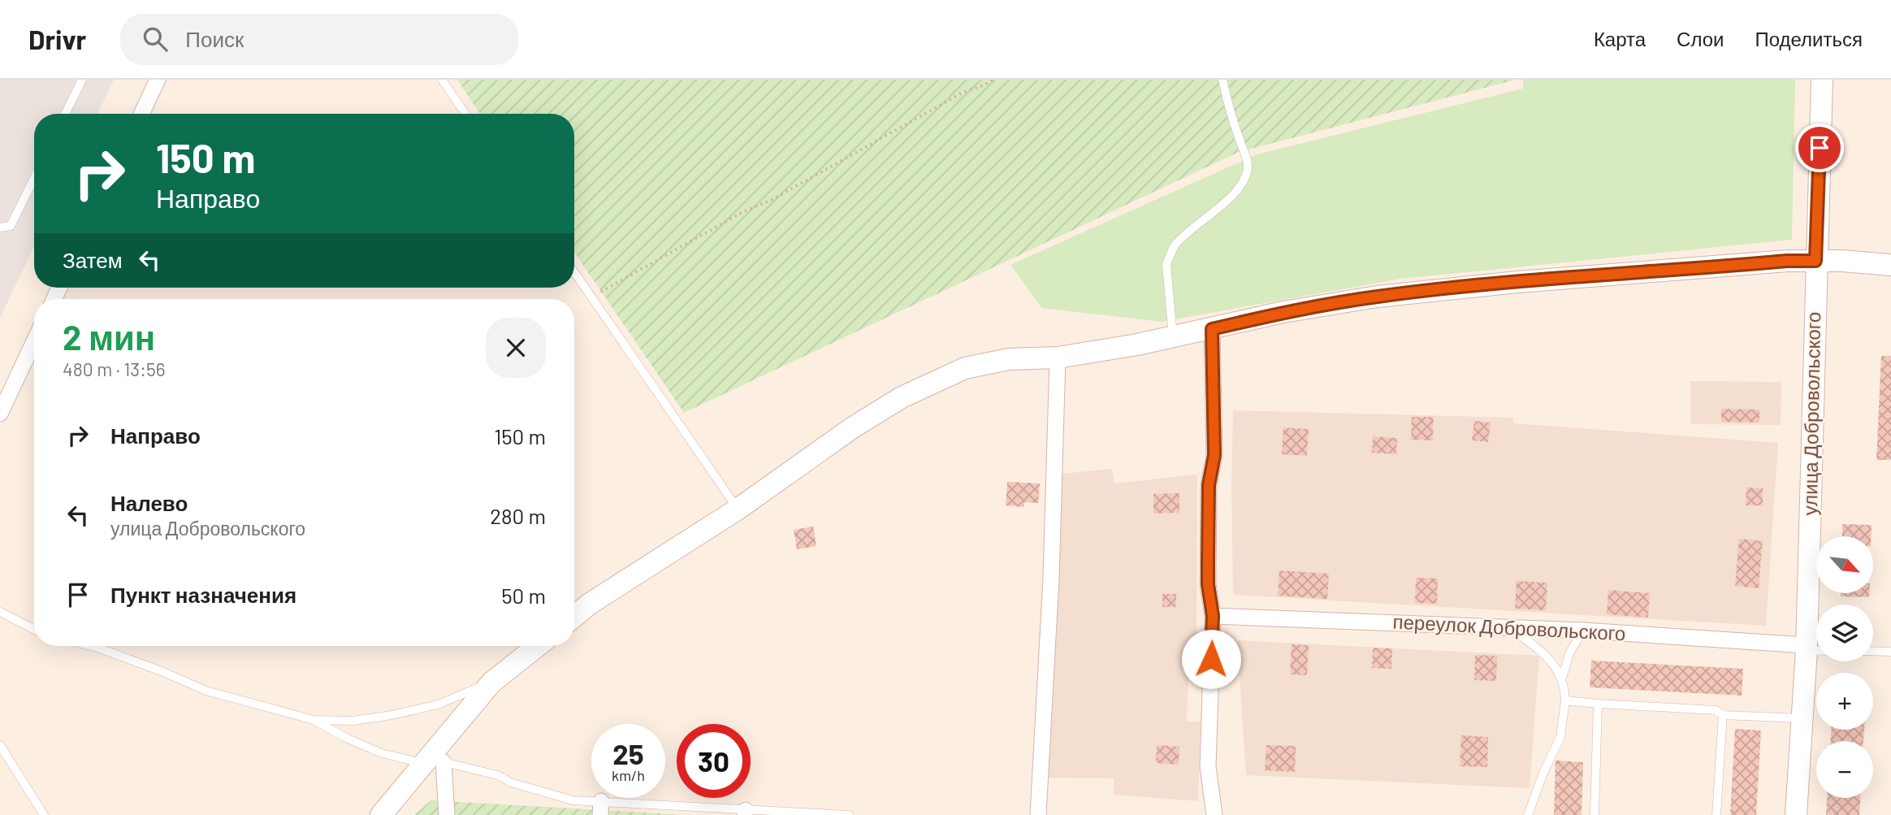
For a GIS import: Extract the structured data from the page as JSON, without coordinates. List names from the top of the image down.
{
  "streets": {
    "street": ["улица Добровольского", "переулок Добровольского"]
  },
  "crossings": [
    ["улица Добровольского", "переулок Добровольского"]
  ],
  "north": "bottom right",
  "page": {
    "header": "Drivr",
    "search": "Поиск",
    "nav": ["Карта", "Слои", "Поделиться"],
    "turn": ["150 m", "Направо"],
    "then": "Затем",
    "heading": ["2 мин", "480 m · 13:56"],
    "list": [
      {
        "name": "Направо",
        "value": "150 m"
      },
      {
        "name": "Налево",
        "note": "улица Добровольского",
        "value": "280 m"
      },
      {
        "name": "Пункт назначения",
        "value": "50 m"
      }
    ],
    "map_buttons": ["+", "−"],
    "speed": "25 km/h",
    "limit": "30"
  }
}
